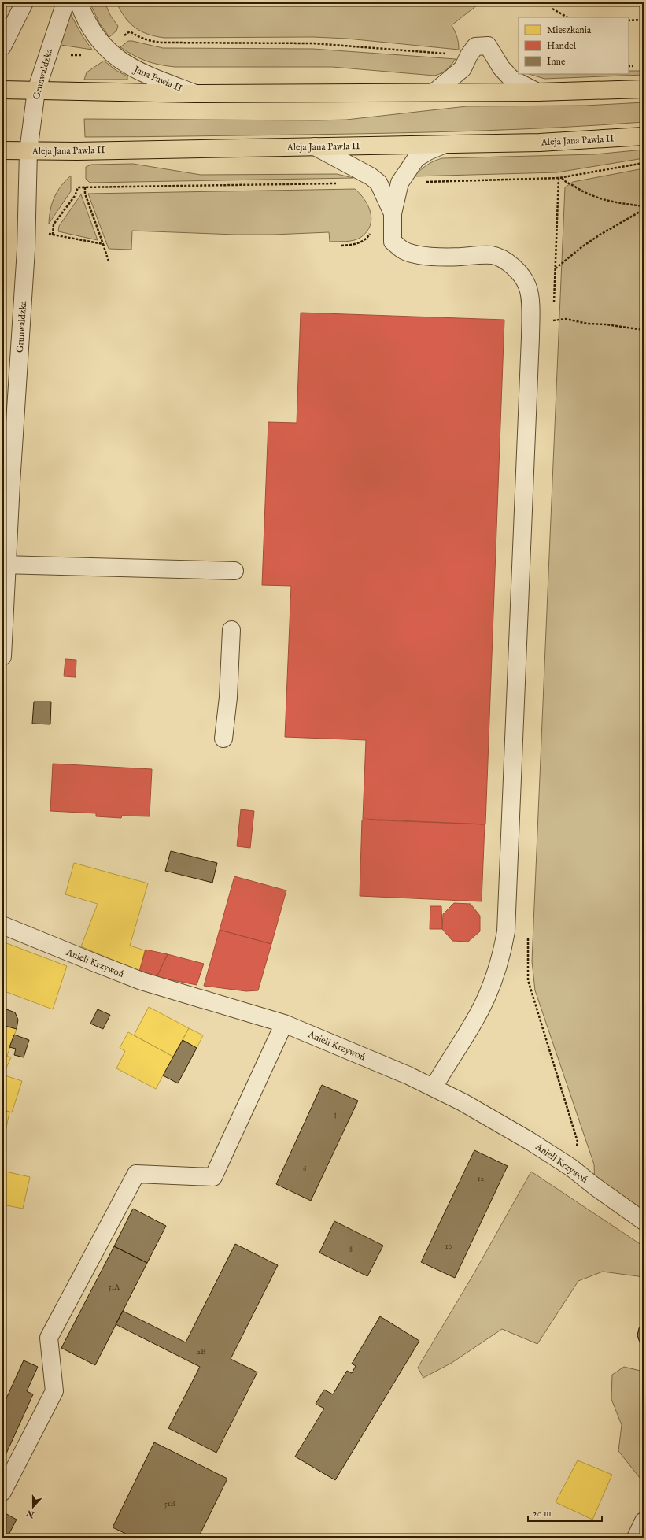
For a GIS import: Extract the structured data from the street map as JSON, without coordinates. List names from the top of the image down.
{
  "streets": {
    "main road": ["Aleja Jana Pawła II"],
    "street": ["Grunwaldzka", "Jana Pawła II", "Anieli Krzywoń"]
  },
  "crossings": [
    ["Grunwaldzka", "Aleja Jana Pawła II"]
  ],
  "house_numbers": [
    "4",
    "6",
    "12",
    "10",
    "8",
    "51A",
    "2B",
    "51B"
  ],
  "legend": ["Mieszkania", "Handel", "Inne"],
  "scale_bar": "20 m",
  "north": "bottom"
}
